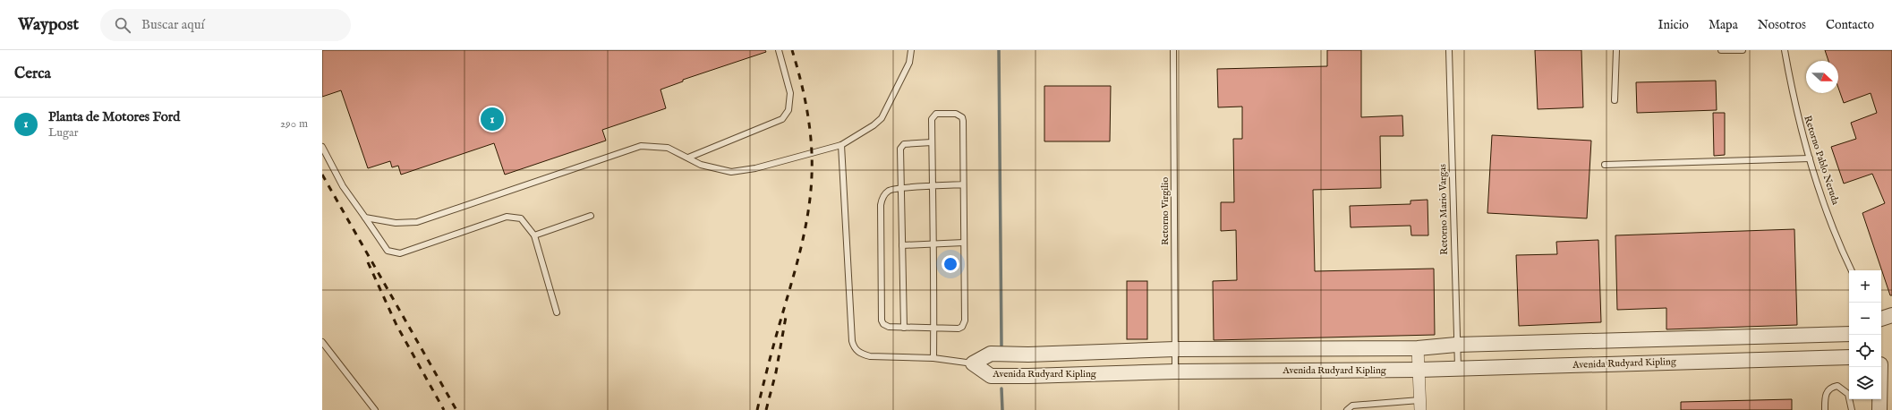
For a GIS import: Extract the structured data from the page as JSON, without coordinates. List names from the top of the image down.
{
  "streets": {
    "street": ["Avenida Rudyard Kipling"],
    "lane": ["Retorno Pablo Neruda", "Retorno Mario Vargas", "Retorno Virgilio"]
  },
  "crossings": [
    ["Retorno Mario Vargas", "Avenida Rudyard Kipling"],
    ["Retorno Virgilio", "Avenida Rudyard Kipling"]
  ],
  "north": "right",
  "page": {
    "header": "Waypost",
    "search": "Buscar aquí",
    "nav": [
      "Inicio",
      "Mapa",
      "Nosotros",
      "Contacto"
    ],
    "heading": "Cerca",
    "list": [
      {
        "mark": "1",
        "name": "Planta de Motores Ford",
        "note": "Lugar",
        "value": "290 m"
      }
    ],
    "pins": "1",
    "map_buttons": ["+", "−"]
  }
}
